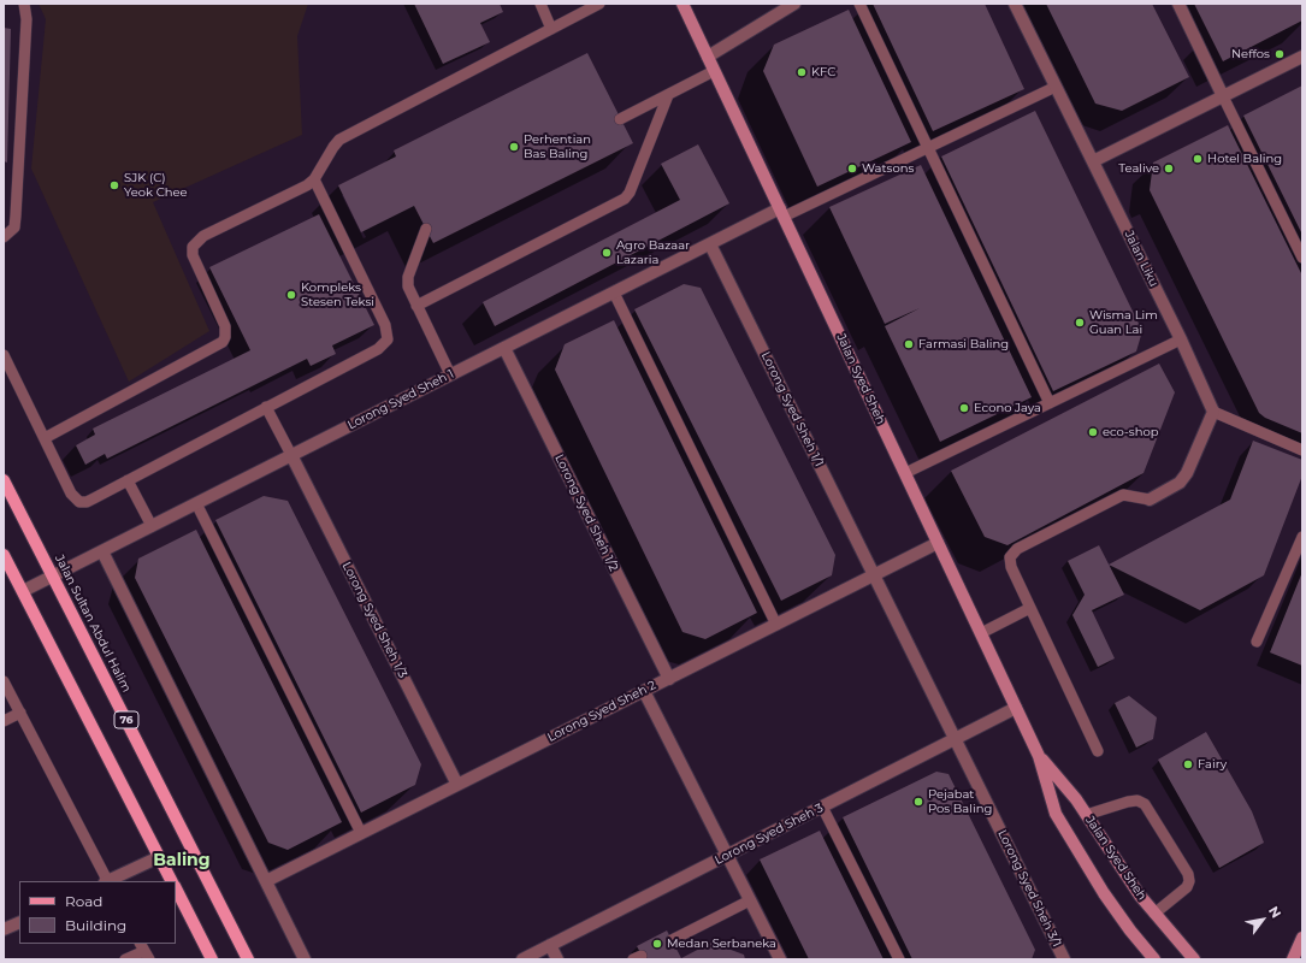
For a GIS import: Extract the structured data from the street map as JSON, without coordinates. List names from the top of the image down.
{
  "streets": {
    "main road": ["Jalan Sultan Abdul Halim", "76"],
    "street": [
      "Jalan Liku",
      "Jalan Syed Sheh",
      "Lorong Syed Sheh 1",
      "Lorong Syed Sheh 1/1",
      "Lorong Syed Sheh 1/2",
      "Lorong Syed Sheh 1/3",
      "Lorong Syed Sheh 2",
      "Lorong Syed Sheh 3",
      "Lorong Syed Sheh 3/1"
    ]
  },
  "crossings": [
    ["Jalan Syed Sheh", "Lorong Syed Sheh 1"],
    ["Jalan Syed Sheh", "Lorong Syed Sheh 2"],
    ["Jalan Syed Sheh", "Lorong Syed Sheh 3"],
    ["Lorong Syed Sheh 1", "Lorong Syed Sheh 1/1"],
    ["Lorong Syed Sheh 1", "Lorong Syed Sheh 1/2"],
    ["Lorong Syed Sheh 1", "Lorong Syed Sheh 1/3"],
    ["Lorong Syed Sheh 1", "Jalan Sultan Abdul Halim"],
    ["Lorong Syed Sheh 1/1", "Lorong Syed Sheh 2"],
    ["Lorong Syed Sheh 1/1", "Lorong Syed Sheh 3"],
    ["Lorong Syed Sheh 1/1", "Lorong Syed Sheh 3/1"],
    ["Lorong Syed Sheh 1/2", "Lorong Syed Sheh 2"],
    ["Lorong Syed Sheh 1/3", "Lorong Syed Sheh 2"],
    ["Lorong Syed Sheh 3", "Lorong Syed Sheh 3/1"]
  ],
  "districts": ["Baling"],
  "places": [
    "Neffos",
    "KFC",
    "Perhentian Bas Baling",
    "Hotel Baling",
    "Watsons",
    "Tealive",
    "SJK (C) Yeok Chee",
    "Agro Bazaar Lazaria",
    "Kompleks Stesen Teksi",
    "Wisma Lim Guan Lai",
    "Farmasi Baling",
    "Econo Jaya",
    "eco-shop",
    "Fairy",
    "Pejabat Pos Baling",
    "Medan Serbaneka"
  ],
  "legend": ["Road", "Building"],
  "north": "top right"
}
